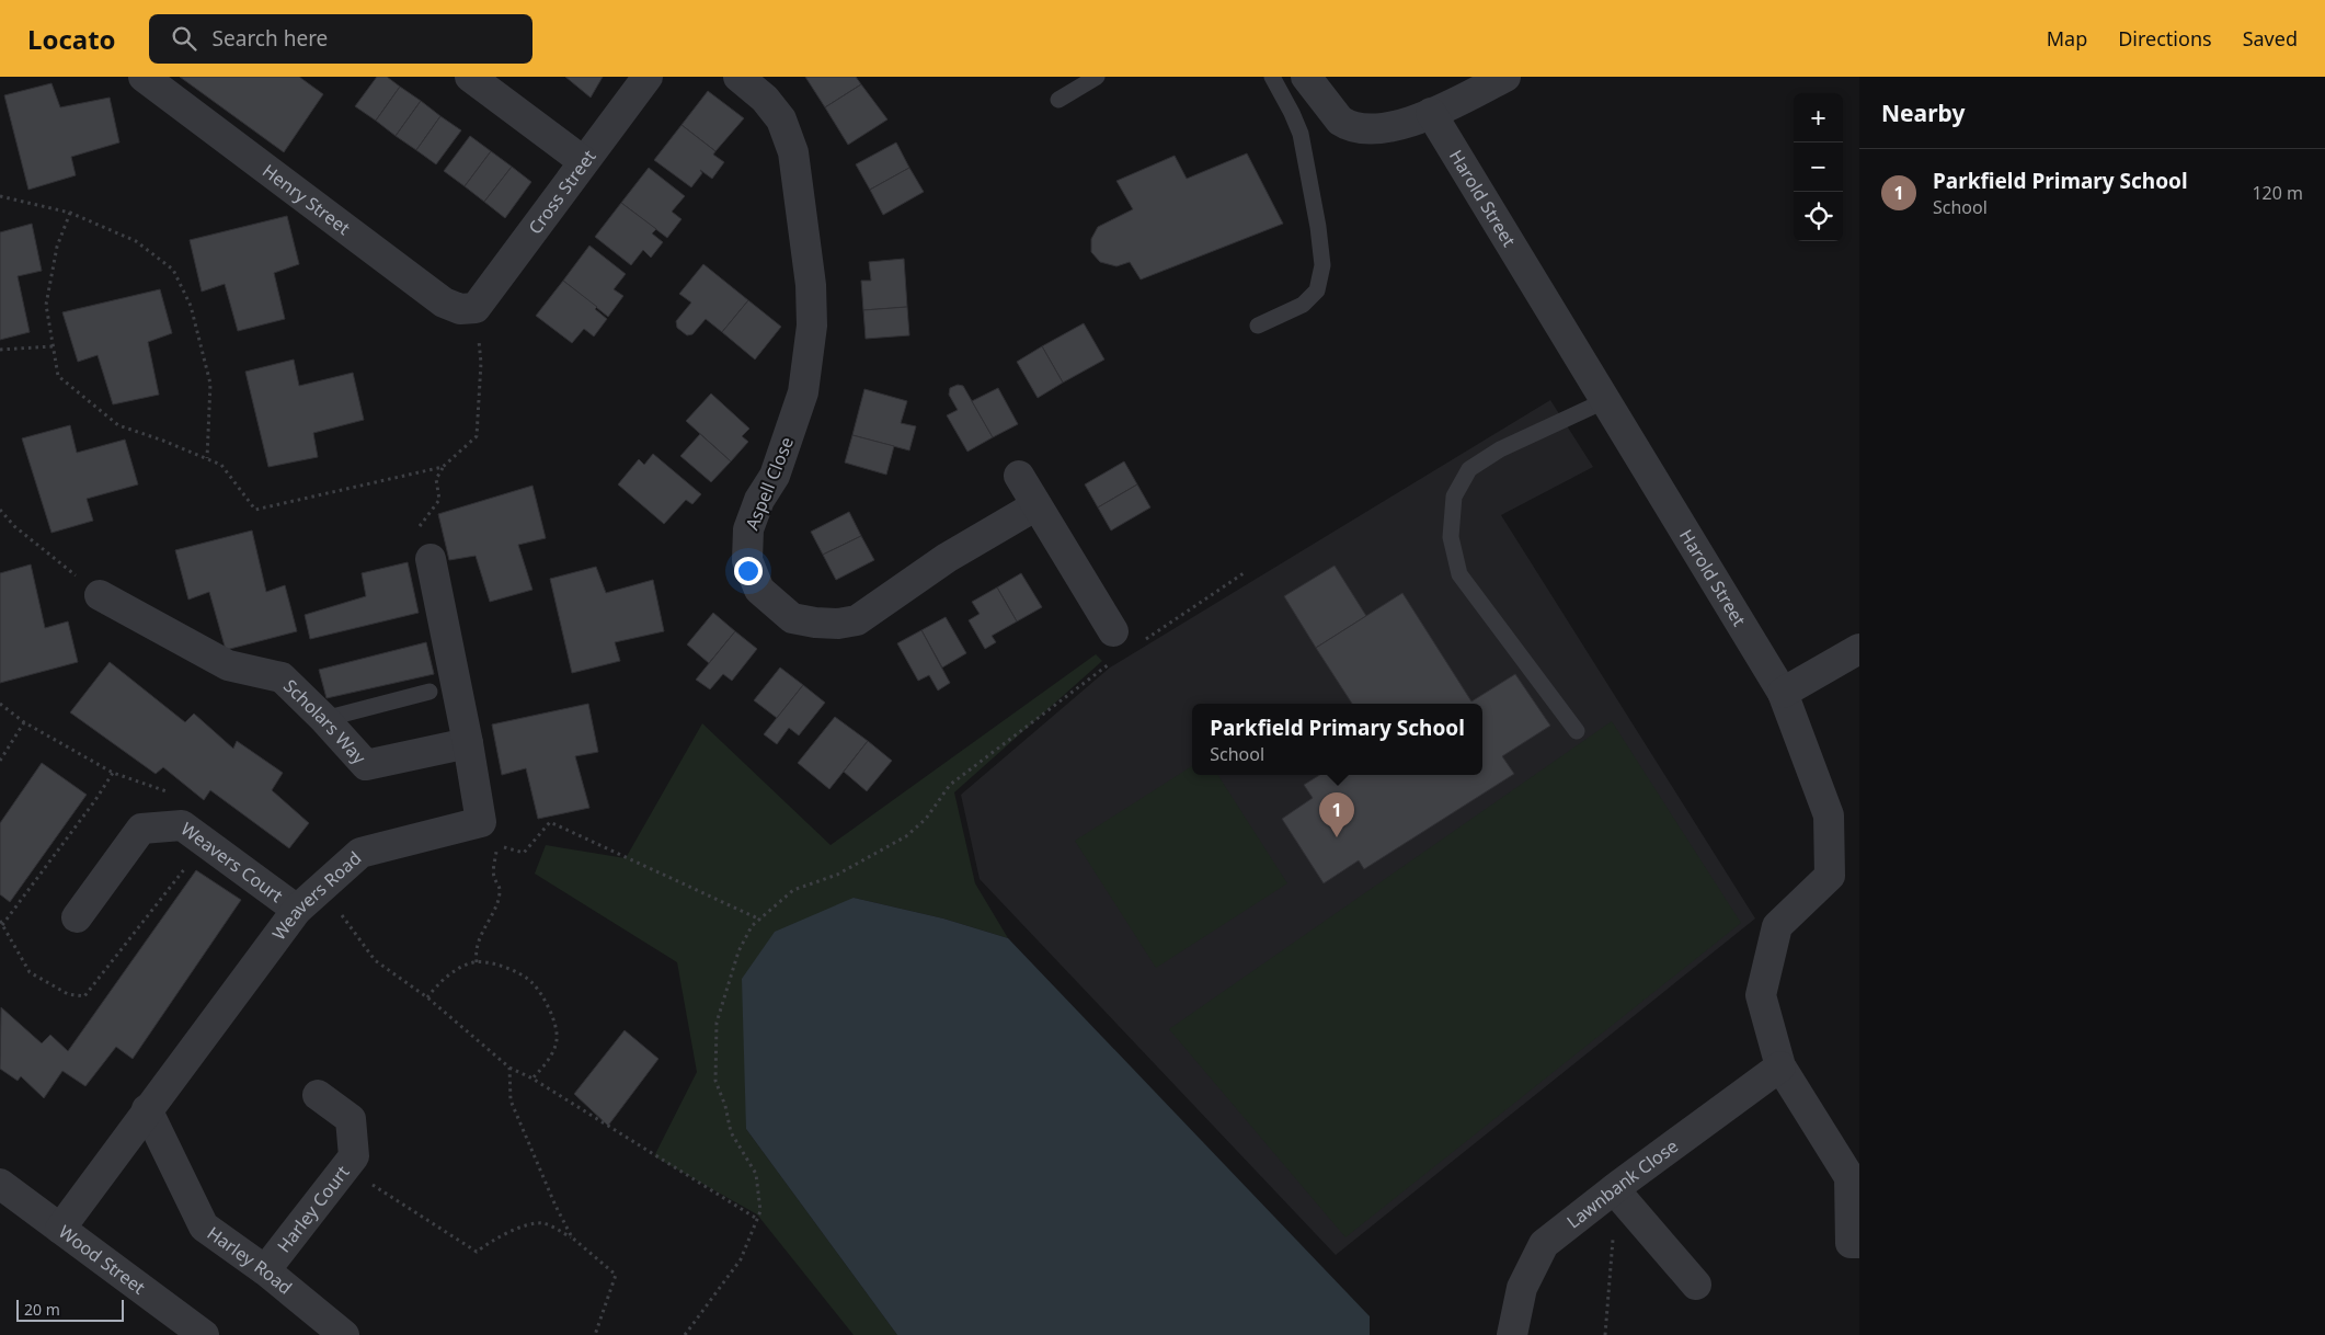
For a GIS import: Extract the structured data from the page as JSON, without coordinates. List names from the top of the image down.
{
  "streets": {
    "street": [
      "Cross Street",
      "Harold Street",
      "Henry Street",
      "Aspell Close",
      "Scholars Way",
      "Weavers Court",
      "Weavers Road",
      "Lawnbank Close",
      "Harley Court",
      "Wood Street",
      "Harley Road"
    ]
  },
  "crossings": [
    ["Cross Street", "Henry Street"],
    ["Harold Street", "Lawnbank Close"],
    ["Scholars Way", "Weavers Road"],
    ["Weavers Court", "Weavers Road"],
    ["Weavers Road", "Wood Street"],
    ["Weavers Road", "Harley Road"],
    ["Harley Court", "Harley Road"]
  ],
  "scale_bar": "20 m",
  "page": {
    "header": "Locato",
    "search": "Search here",
    "nav": ["Map", "Directions", "Saved"],
    "heading": "Nearby",
    "map_buttons": ["+", "−"],
    "list": [
      {
        "mark": "1",
        "name": "Parkfield Primary School",
        "note": "School",
        "value": "120 m"
      }
    ],
    "popup": ["Parkfield Primary School", "School"],
    "pins": "1",
    "scale": "20 m"
  }
}
